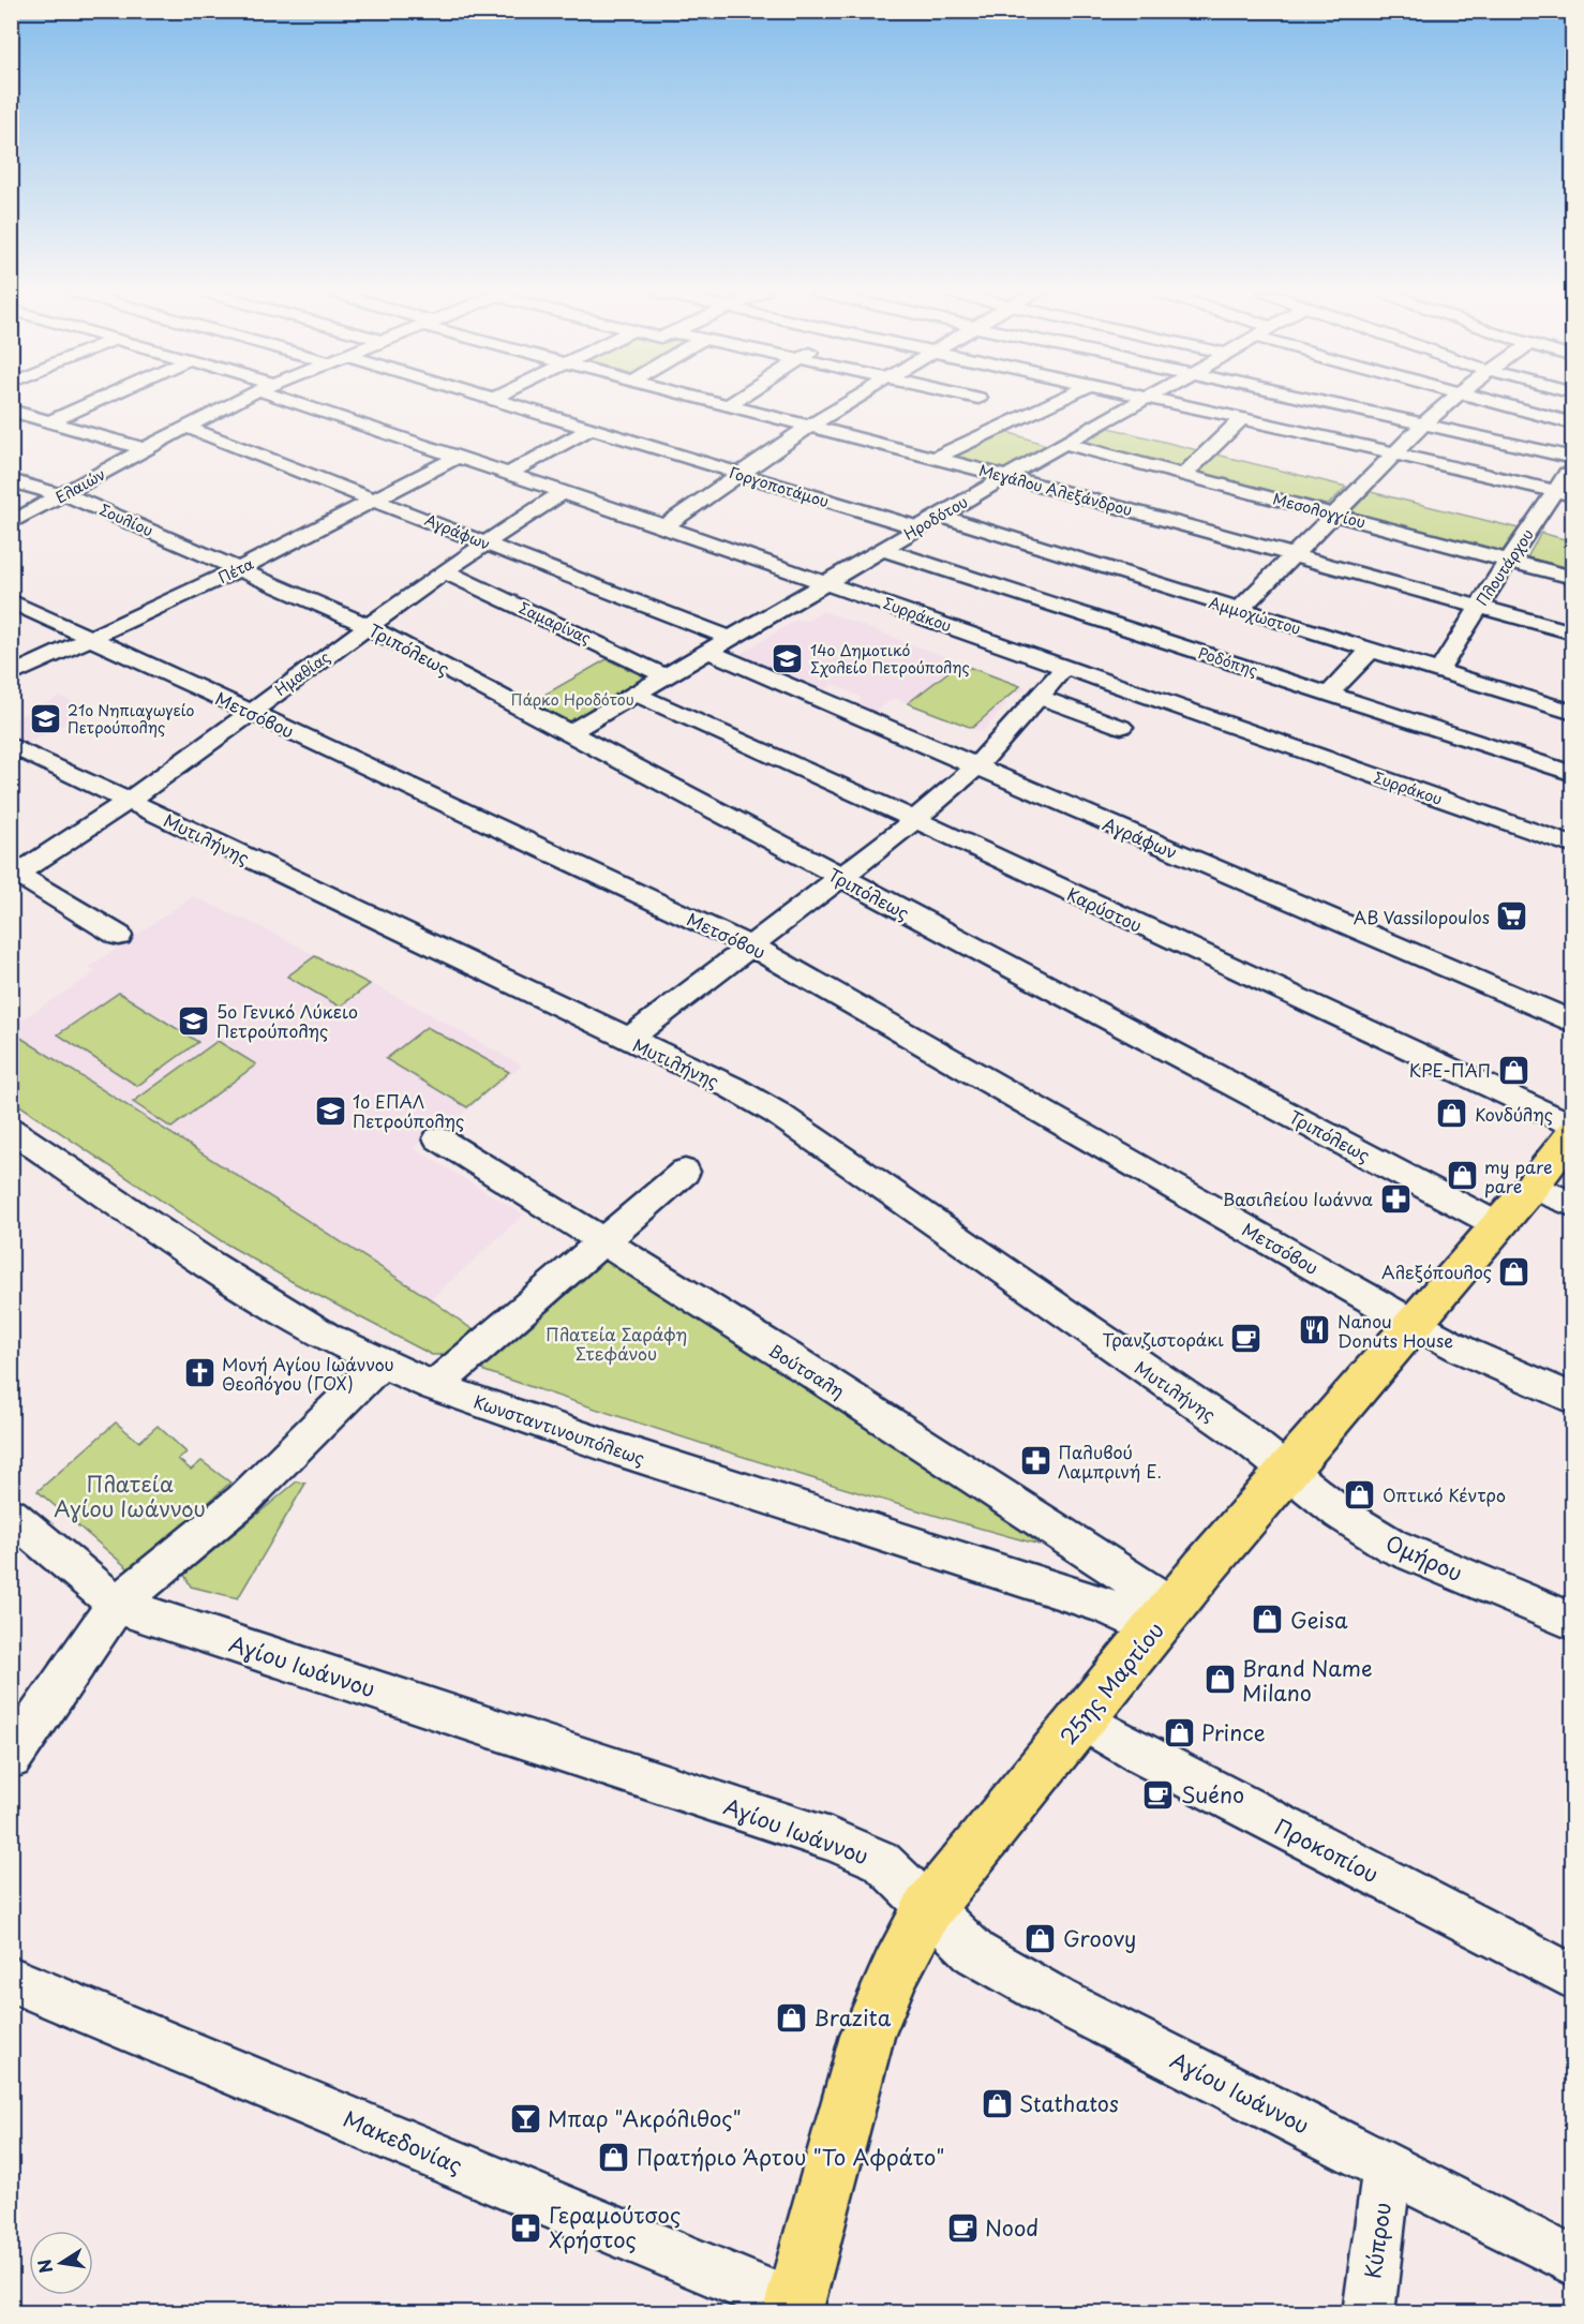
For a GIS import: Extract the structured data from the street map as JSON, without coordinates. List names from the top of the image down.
{
  "streets": {
    "main road": ["25ης Μαρτίου"],
    "street": [
      "Ελαιών",
      "Γοργοποτάμου",
      "Μεγάλου Αλεξάνδρου",
      "Μεσολογγίου",
      "Ηροδότου",
      "Σουλίου",
      "Αγράφων",
      "Πλουτάρχου",
      "Πέτα",
      "Συρράκου",
      "Αμμοχώστου",
      "Σαμαρίνας",
      "Τριπόλεως",
      "Ροδόπης",
      "Ημαθίας",
      "Μετσόβου",
      "Μυτιλήνης",
      "Καρύστου",
      "Βούτσαλη",
      "Κωνσταντινουπόλεως",
      "Ομήρου",
      "Αγίου Ιωάννου",
      "Προκοπίου",
      "Μακεδονίας",
      "Κύπρου"
    ]
  },
  "crossings": [
    ["Ελαιών", "Σουλίου"],
    ["Ελαιών", "Αγράφων"],
    ["Γοργοποτάμου", "Ηροδότου"],
    ["Μεγάλου Αλεξάνδρου", "Ηροδότου"],
    ["Μεγάλου Αλεξάνδρου", "Πλουτάρχου"],
    ["Μεσολογγίου", "Ηροδότου"],
    ["Μεσολογγίου", "Πλουτάρχου"],
    ["Ηροδότου", "Αγράφων"],
    ["Ηροδότου", "Συρράκου"],
    ["Ηροδότου", "Αμμοχώστου"],
    ["Ηροδότου", "Σαμαρίνας"],
    ["Ηροδότου", "Τριπόλεως"],
    ["Ηροδότου", "Ροδόπης"],
    ["Ηροδότου", "Καρύστου"],
    ["Σουλίου", "Πέτα"],
    ["Σουλίου", "Τριπόλεως"],
    ["Αγράφων", "Πέτα"],
    ["Αγράφων", "Ημαθίας"],
    ["Πλουτάρχου", "Αμμοχώστου"],
    ["Πέτα", "Συρράκου"],
    ["Πέτα", "Τριπόλεως"],
    ["Πέτα", "Μετσόβου"],
    ["Συρράκου", "Ημαθίας"],
    ["Σαμαρίνας", "Ημαθίας"],
    ["Τριπόλεως", "Ημαθίας"],
    ["Τριπόλεως", "25ης Μαρτίου"],
    ["Ημαθίας", "Μετσόβου"],
    ["Ημαθίας", "Μυτιλήνης"],
    ["Μετσόβου", "25ης Μαρτίου"],
    ["Μυτιλήνης", "Ομήρου"],
    ["Μυτιλήνης", "25ης Μαρτίου"],
    ["Βούτσαλη", "Κωνσταντινουπόλεως"],
    ["Βούτσαλη", "25ης Μαρτίου"],
    ["Κωνσταντινουπόλεως", "25ης Μαρτίου"],
    ["Ομήρου", "25ης Μαρτίου"],
    ["Αγίου Ιωάννου", "25ης Μαρτίου"],
    ["Αγίου Ιωάννου", "Κύπρου"],
    ["25ης Μαρτίου", "Προκοπίου"],
    ["25ης Μαρτίου", "Μακεδονίας"]
  ],
  "parks": ["Πάρκο Ηροδότου", "Πλατεία Σαράφη Στεφάνου", "Πλατεία Αγίου Ιωάννου"],
  "places": {
    "school or university": [
      "14ο Δημοτικό Σχολείο Πετρούπολης",
      "21ο Νηπιαγωγείο Πετρούπολης",
      "5ο Γενικό Λύκειο Πετρούπολης",
      "1ο ΕΠΑΛ Πετρούπολης"
    ],
    "supermarket": ["AB Vassilopoulos"],
    "shop": [
      "ΚΡΕ-ΠΑΠ",
      "Κονδύλης",
      "my pare pare",
      "Αλεξόπουλος",
      "Οπτικό Κέντρο",
      "Geisa",
      "Brand Name Milano",
      "Prince",
      "Groovy",
      "Brazita",
      "Stathatos",
      "Πρατήριο Άρτου \"Το Αφράτο\""
    ],
    "pharmacy": ["Βασιλείου Ιωάννα", "Παλυβού Λαμπρινή Ε.", "Γεραμούτσος Χρήστος"],
    "restaurant": ["Nanou Donuts House"],
    "cafe": ["Τρανζιστοράκι", "Suéno", "Nood"],
    "church": ["Μονή Αγίου Ιωάννου Θεολόγου (ΓΟΧ)"],
    "bar": ["Μπαρ \"Ακρόλιθος\""]
  },
  "north": "left"
}
